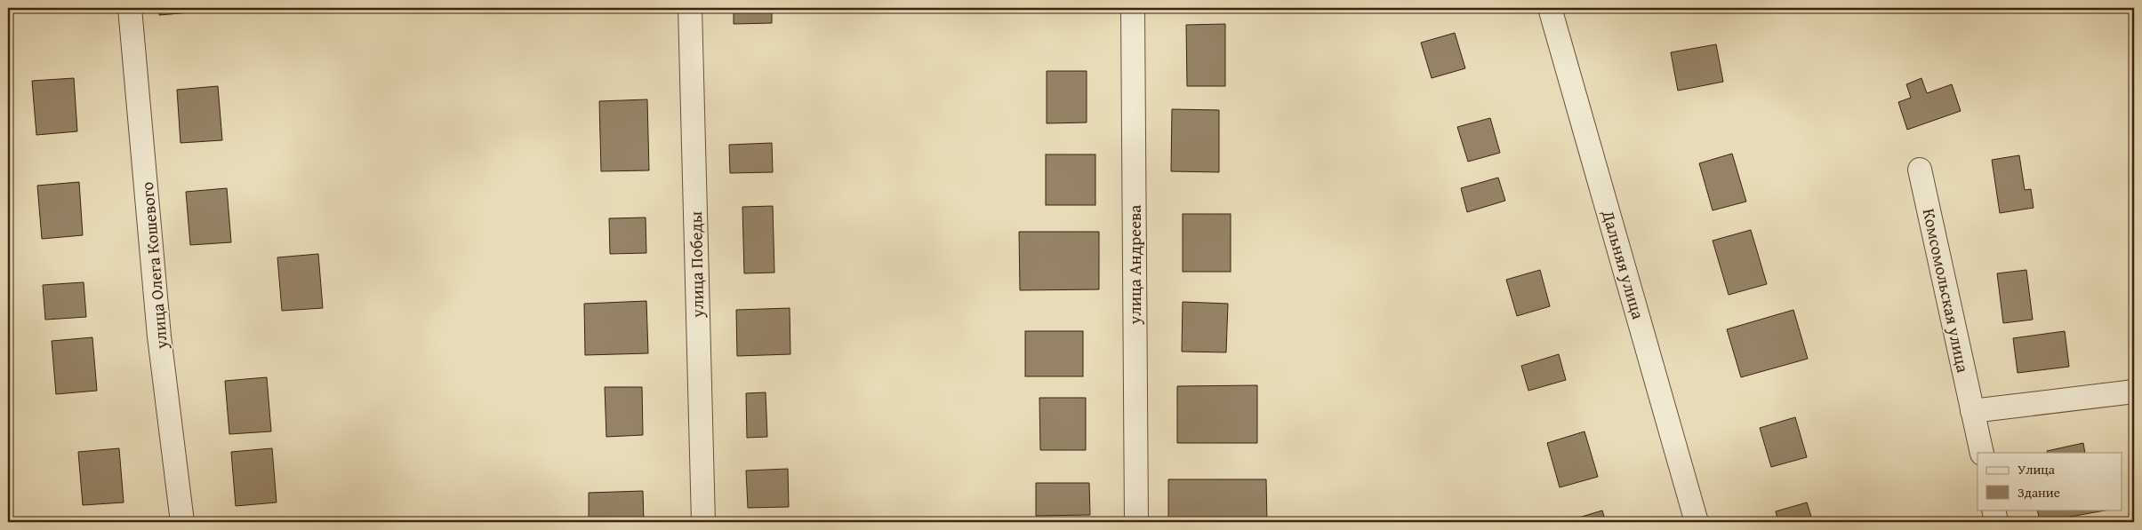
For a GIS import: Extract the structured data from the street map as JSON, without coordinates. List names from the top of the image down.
{
  "streets": {
    "street": [
      "улица Победы",
      "улица Андреева",
      "Дальняя улица",
      "улица Олега Кошевого",
      "Комсомольская улица"
    ]
  },
  "legend": ["Улица", "Здание"]
}
